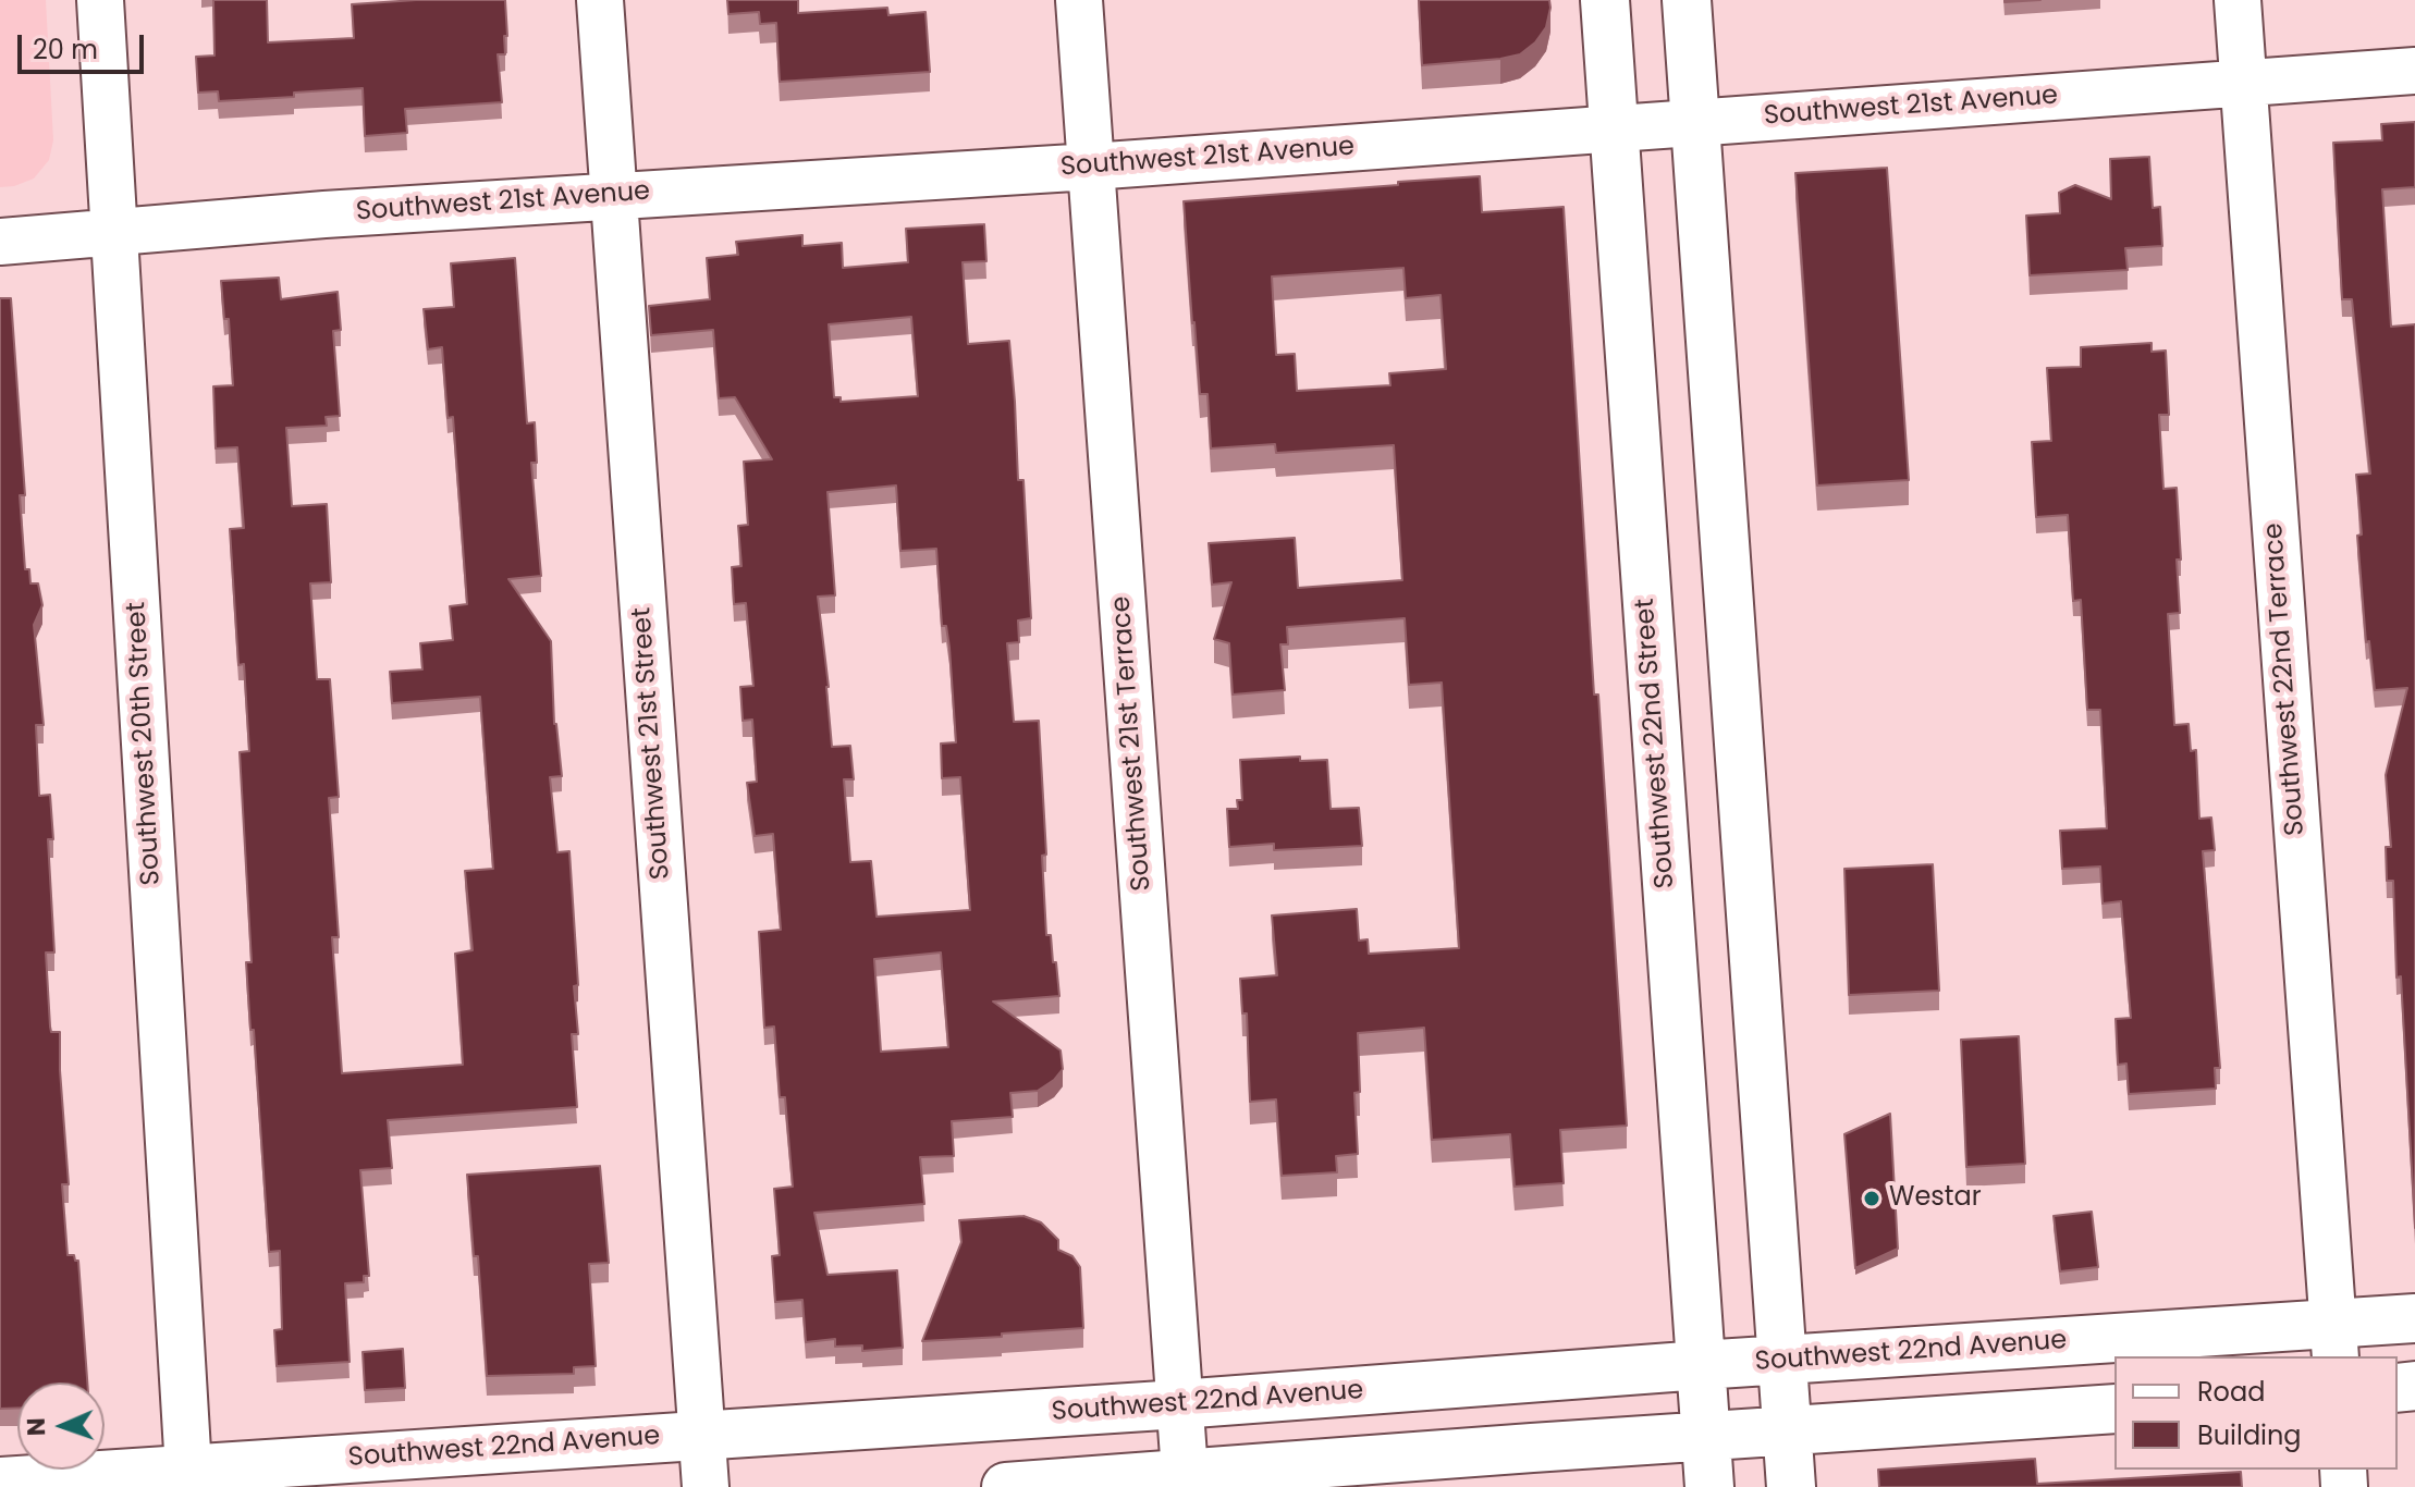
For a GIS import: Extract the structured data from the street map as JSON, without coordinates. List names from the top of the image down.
{
  "streets": {
    "main road": ["Southwest 22nd Street", "Southwest 22nd Avenue"],
    "street": [
      "Southwest 21st Avenue",
      "Southwest 22nd Terrace",
      "Southwest 20th Street",
      "Southwest 21st Street",
      "Southwest 21st Terrace"
    ]
  },
  "crossings": [
    ["Southwest 21st Avenue", "Southwest 22nd Terrace"],
    ["Southwest 21st Avenue", "Southwest 20th Street"],
    ["Southwest 21st Avenue", "Southwest 21st Street"],
    ["Southwest 21st Avenue", "Southwest 21st Terrace"],
    ["Southwest 21st Avenue", "Southwest 22nd Street"],
    ["Southwest 22nd Terrace", "Southwest 22nd Avenue"],
    ["Southwest 20th Street", "Southwest 22nd Avenue"],
    ["Southwest 21st Street", "Southwest 22nd Avenue"],
    ["Southwest 21st Terrace", "Southwest 22nd Avenue"],
    ["Southwest 22nd Street", "Southwest 22nd Avenue"]
  ],
  "places": ["Westar"],
  "legend": ["Road", "Building"],
  "scale_bar": "20 m",
  "north": "left"
}
